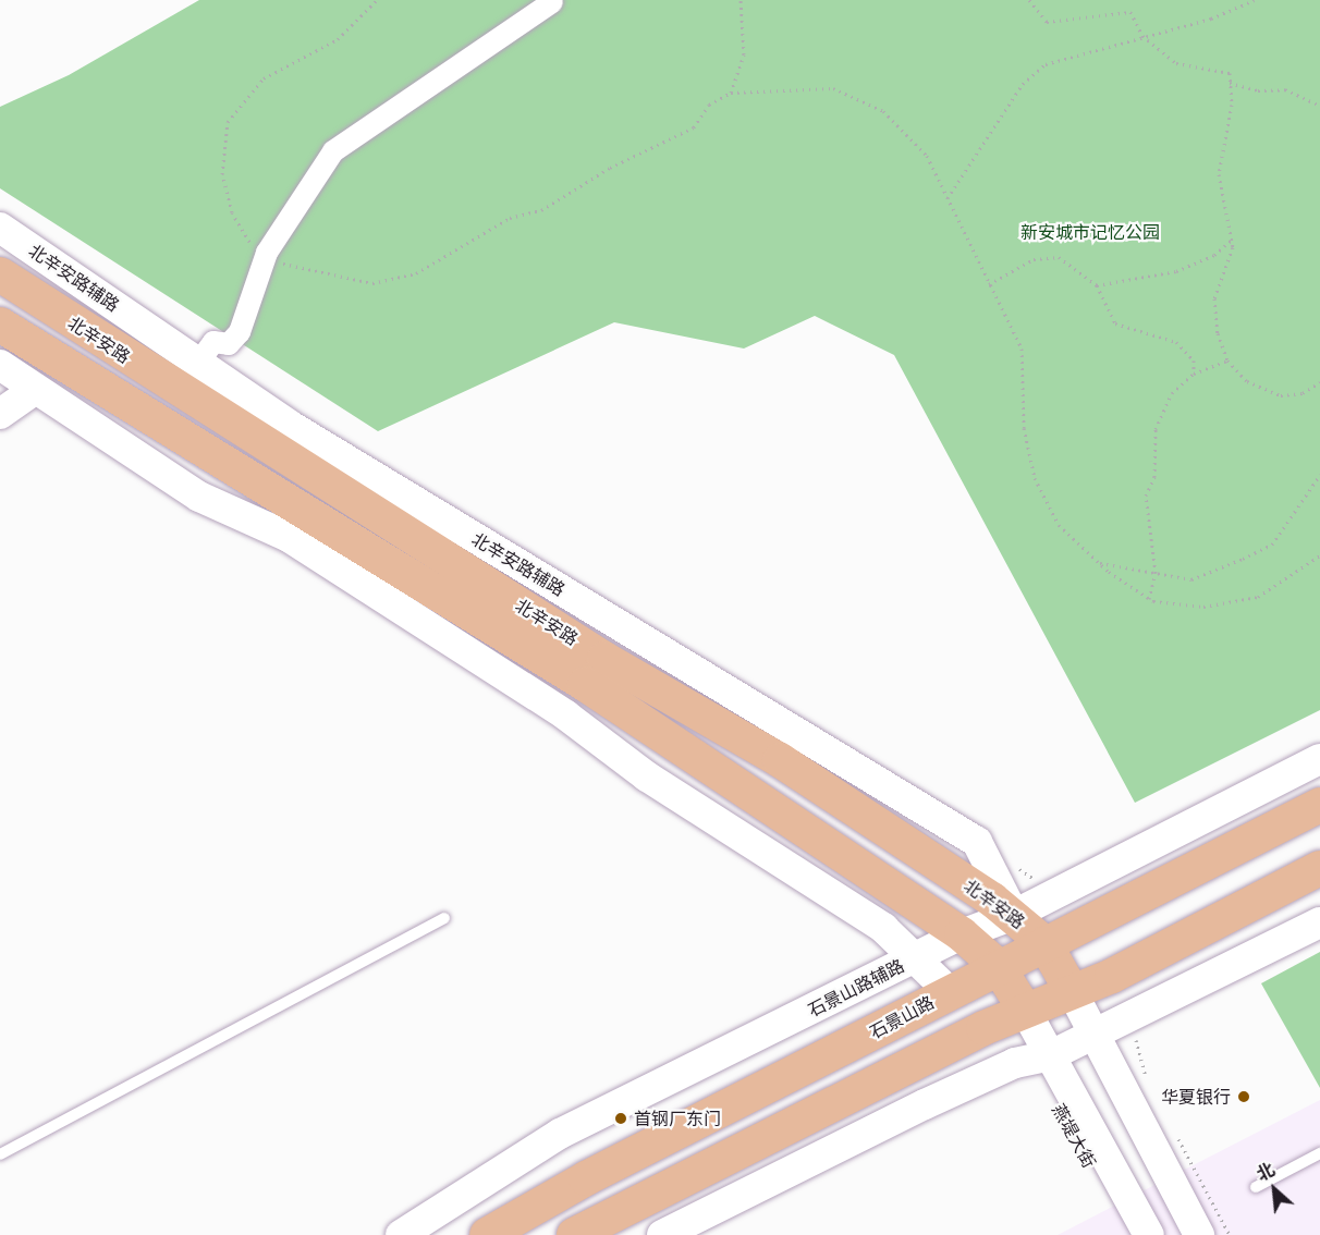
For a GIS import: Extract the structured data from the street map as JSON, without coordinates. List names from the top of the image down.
{
  "streets": {
    "main road": ["北辛安路", "石景山路"],
    "street": ["北辛安路辅路", "石景山路辅路", "燕堤大街"]
  },
  "crossings": [
    ["北辛安路辅路", "北辛安路"],
    ["北辛安路辅路", "石景山路辅路"],
    ["北辛安路", "石景山路辅路"],
    ["北辛安路", "石景山路"],
    ["北辛安路", "燕堤大街"]
  ],
  "parks": ["新安城市记忆公园"],
  "places": ["华夏银行", "首钢厂东门"],
  "north": "top left"
}
